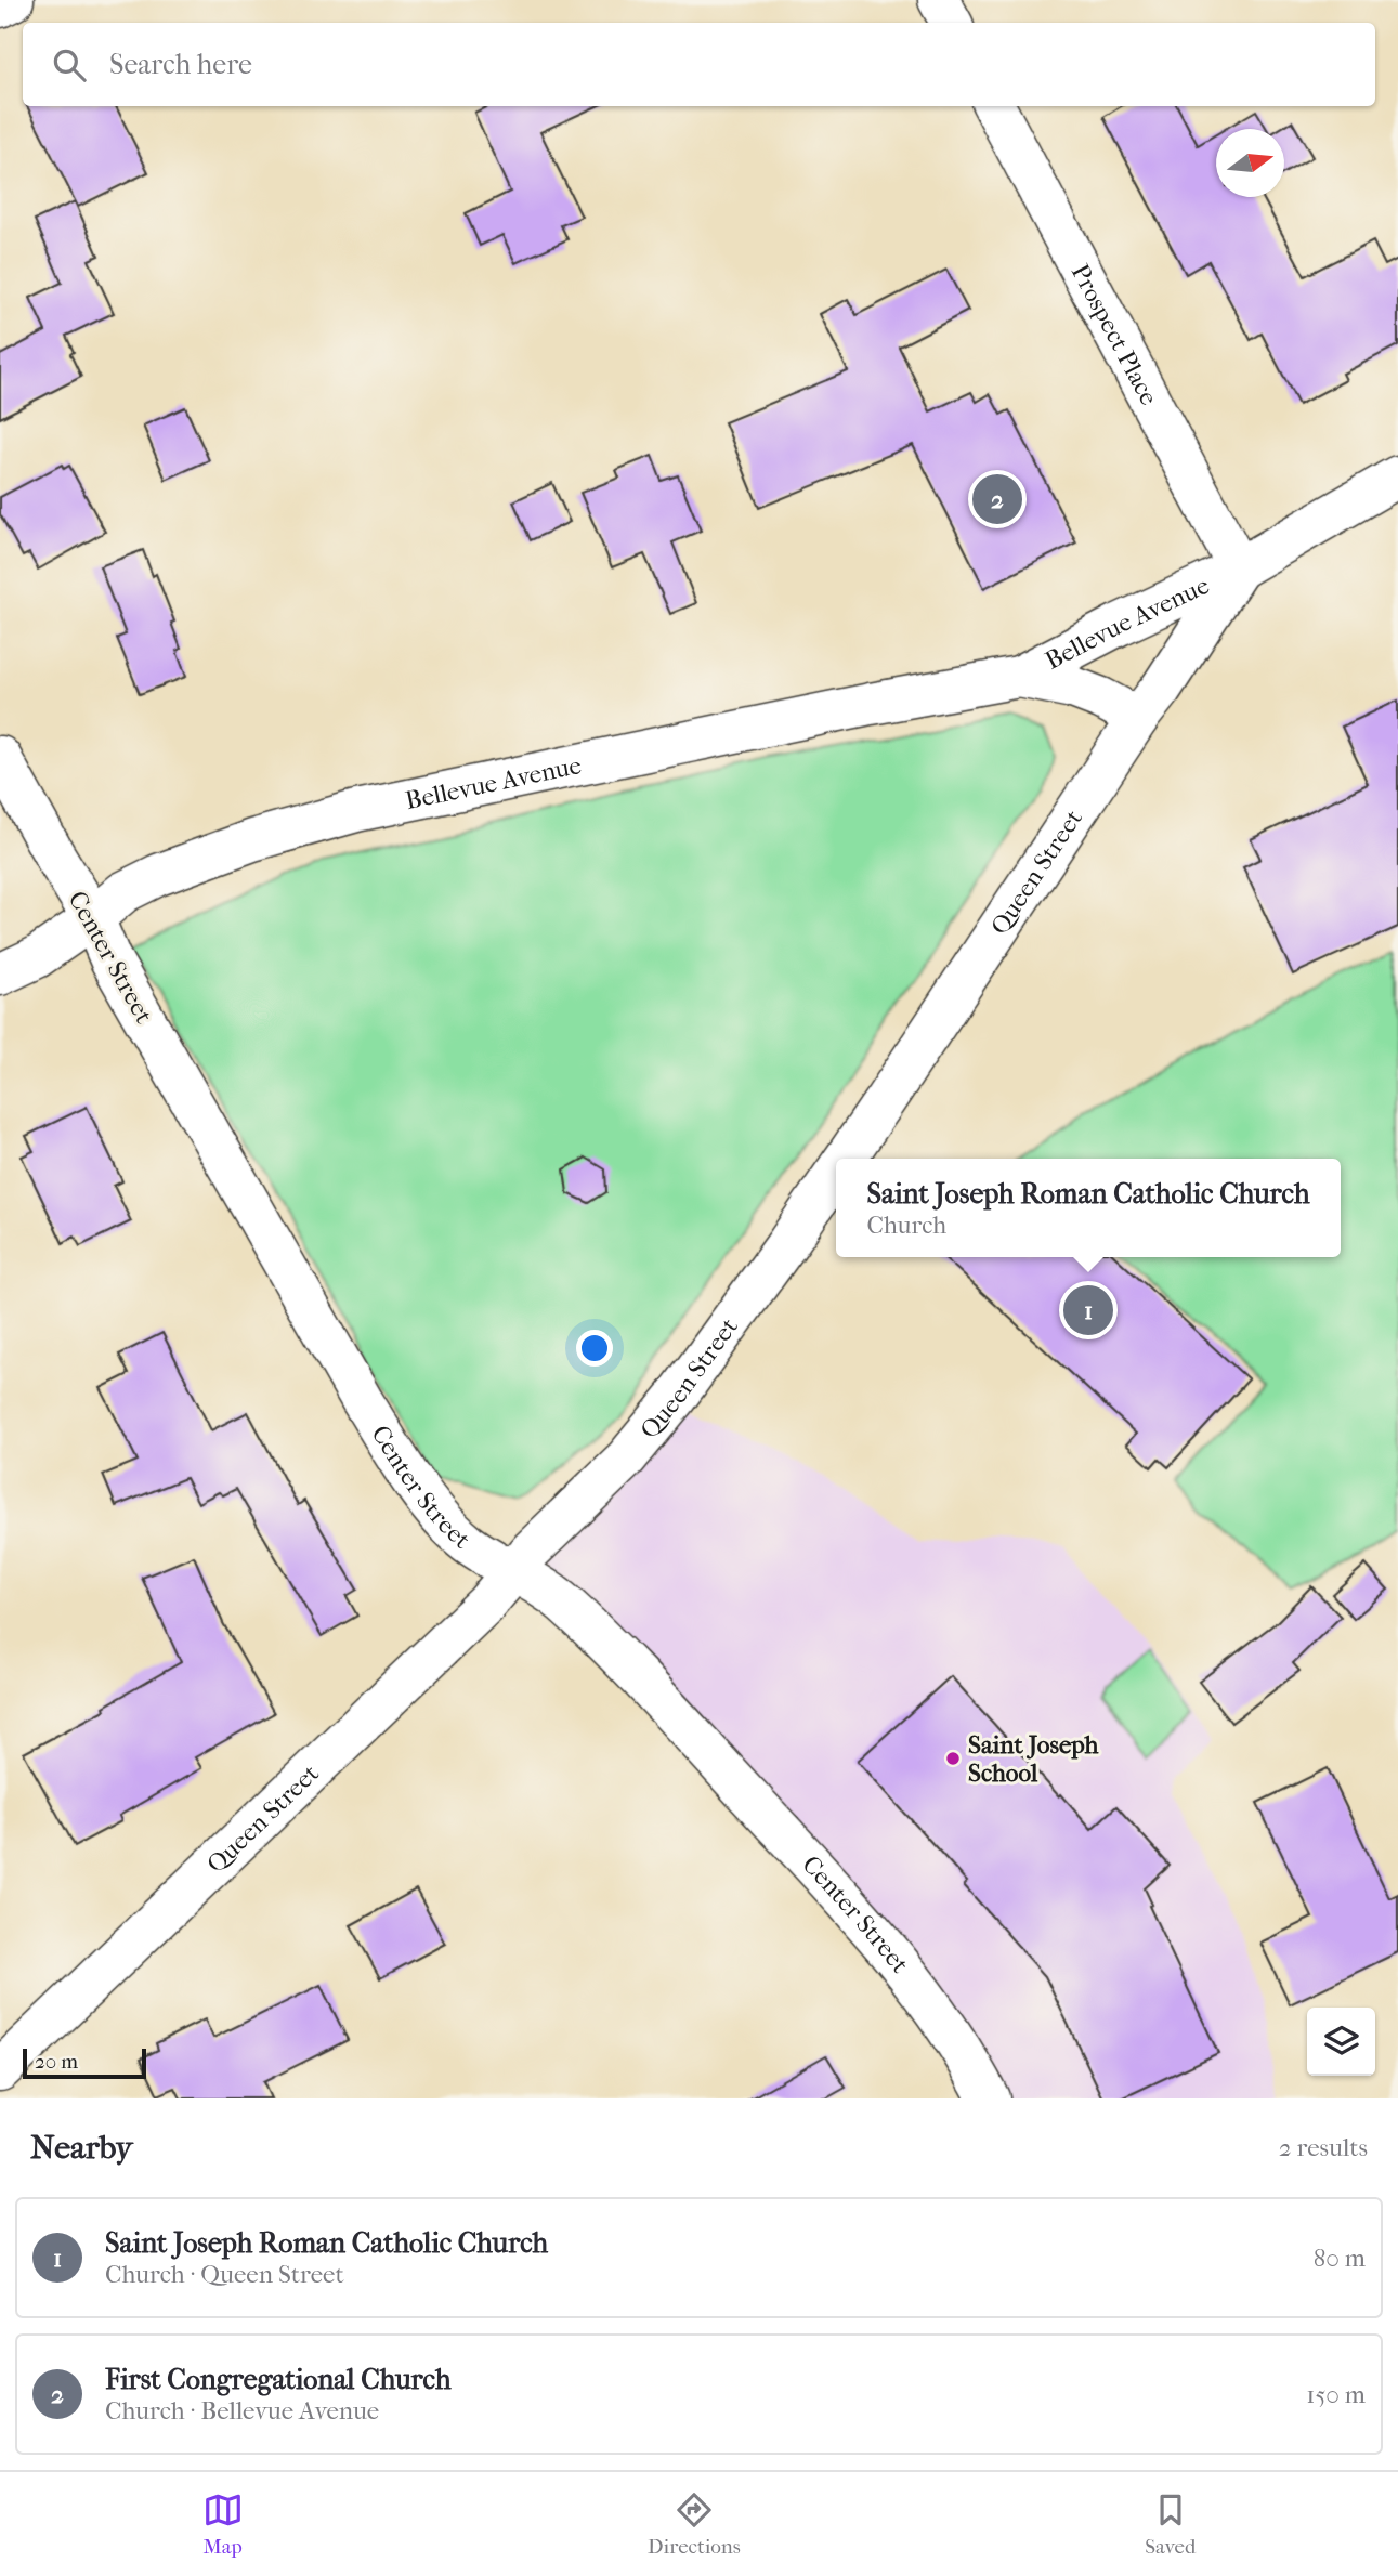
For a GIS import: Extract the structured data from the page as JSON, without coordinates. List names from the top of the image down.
{
  "streets": {
    "street": [
      "Prospect Place",
      "Bellevue Avenue",
      "Queen Street",
      "Center Street"
    ]
  },
  "crossings": [
    ["Prospect Place", "Bellevue Avenue"],
    ["Prospect Place", "Queen Street"],
    ["Bellevue Avenue", "Queen Street"],
    ["Bellevue Avenue", "Center Street"],
    ["Queen Street", "Center Street"]
  ],
  "places": ["Saint Joseph School"],
  "scale_bar": "20 m",
  "north": "right",
  "page": {
    "search": "Search here",
    "pins": ["2", "1"],
    "popup": ["Saint Joseph Roman Catholic Church", "Church"],
    "scale": "20 m",
    "heading": ["Nearby", "2 results"],
    "list": [
      {
        "mark": "1",
        "name": "Saint Joseph Roman Catholic Church",
        "note": "Church · Queen Street",
        "value": "80 m"
      },
      {
        "mark": "2",
        "name": "First Congregational Church",
        "note": "Church · Bellevue Avenue",
        "value": "150 m"
      }
    ],
    "nav": ["Map", "Directions", "Saved"]
  }
}
